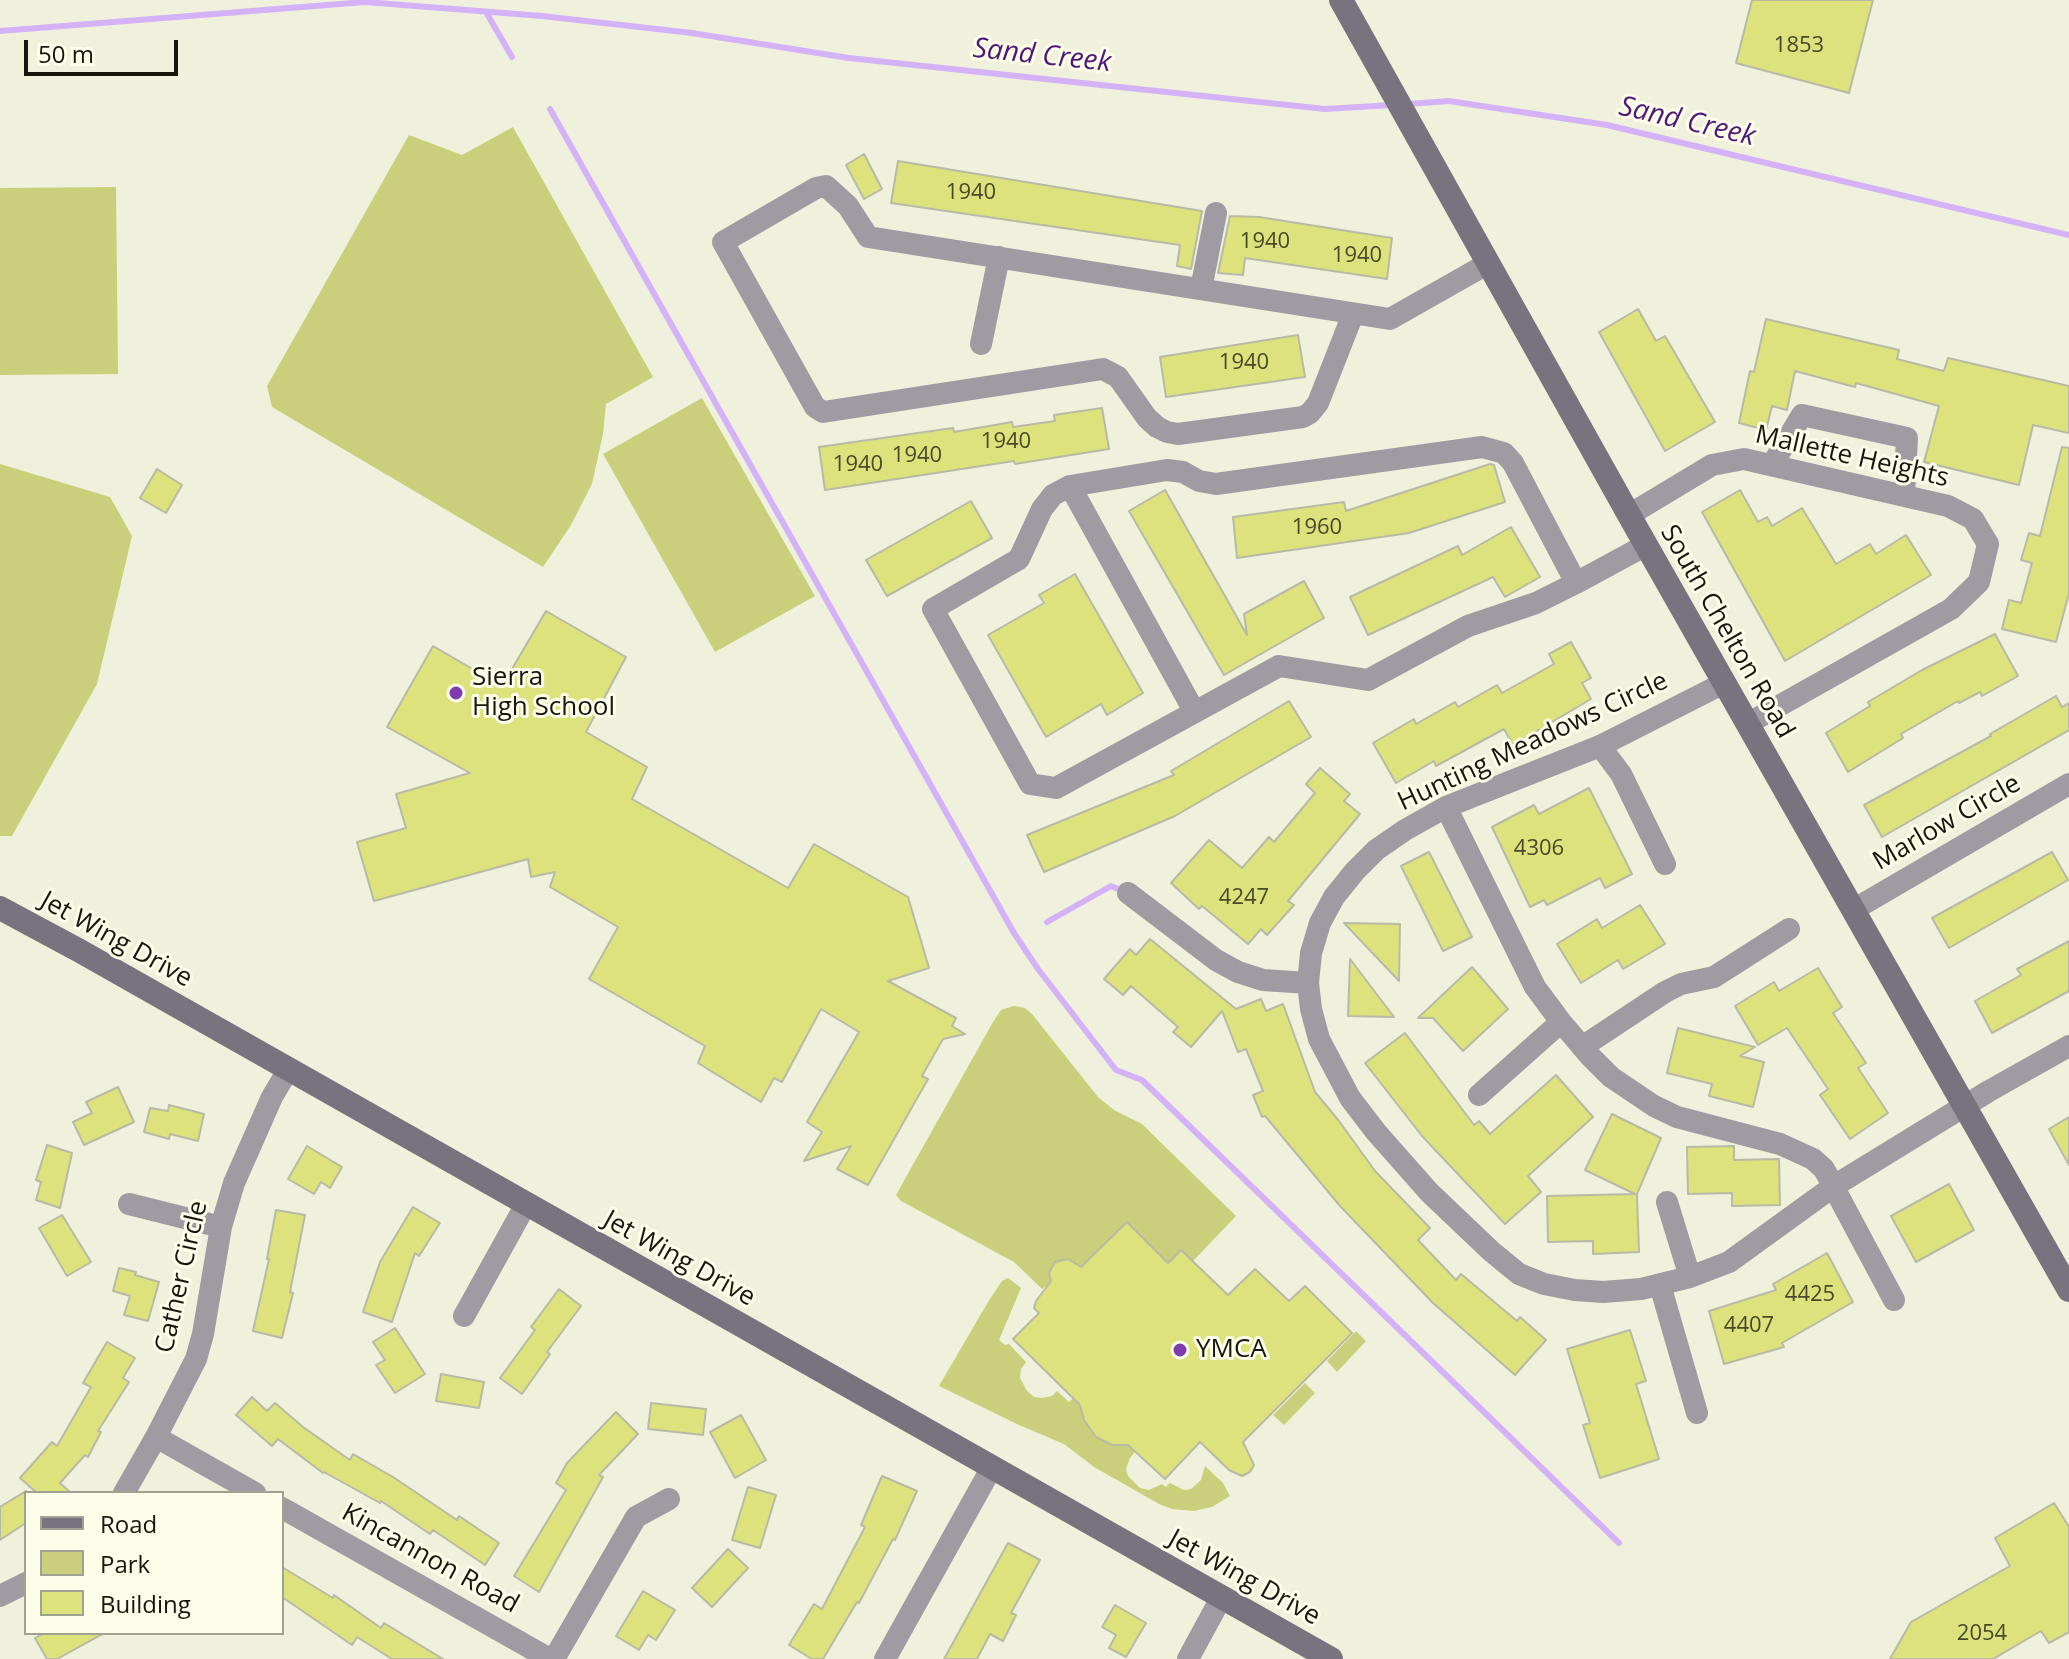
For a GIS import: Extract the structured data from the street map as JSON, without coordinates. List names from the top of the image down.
{
  "streets": {
    "main road": ["South Chelton Road", "Jet Wing Drive"],
    "street": [
      "Mallette Heights",
      "Hunting Meadows Circle",
      "Marlow Circle",
      "Cather Circle",
      "Kincannon Road"
    ]
  },
  "crossings": [
    ["Mallette Heights", "South Chelton Road"],
    ["South Chelton Road", "Hunting Meadows Circle"],
    ["South Chelton Road", "Marlow Circle"],
    ["Jet Wing Drive", "Cather Circle"]
  ],
  "water": ["Sand Creek"],
  "places": ["Sierra High School", "YMCA"],
  "house_numbers": [
    "1853",
    "1940",
    "1940",
    "1940",
    "1940",
    "1940",
    "1940",
    "1940",
    "1960",
    "4306",
    "4247",
    "4425",
    "4407",
    "2054"
  ],
  "legend": ["Road", "Park", "Building"],
  "scale_bar": "50 m"
}
